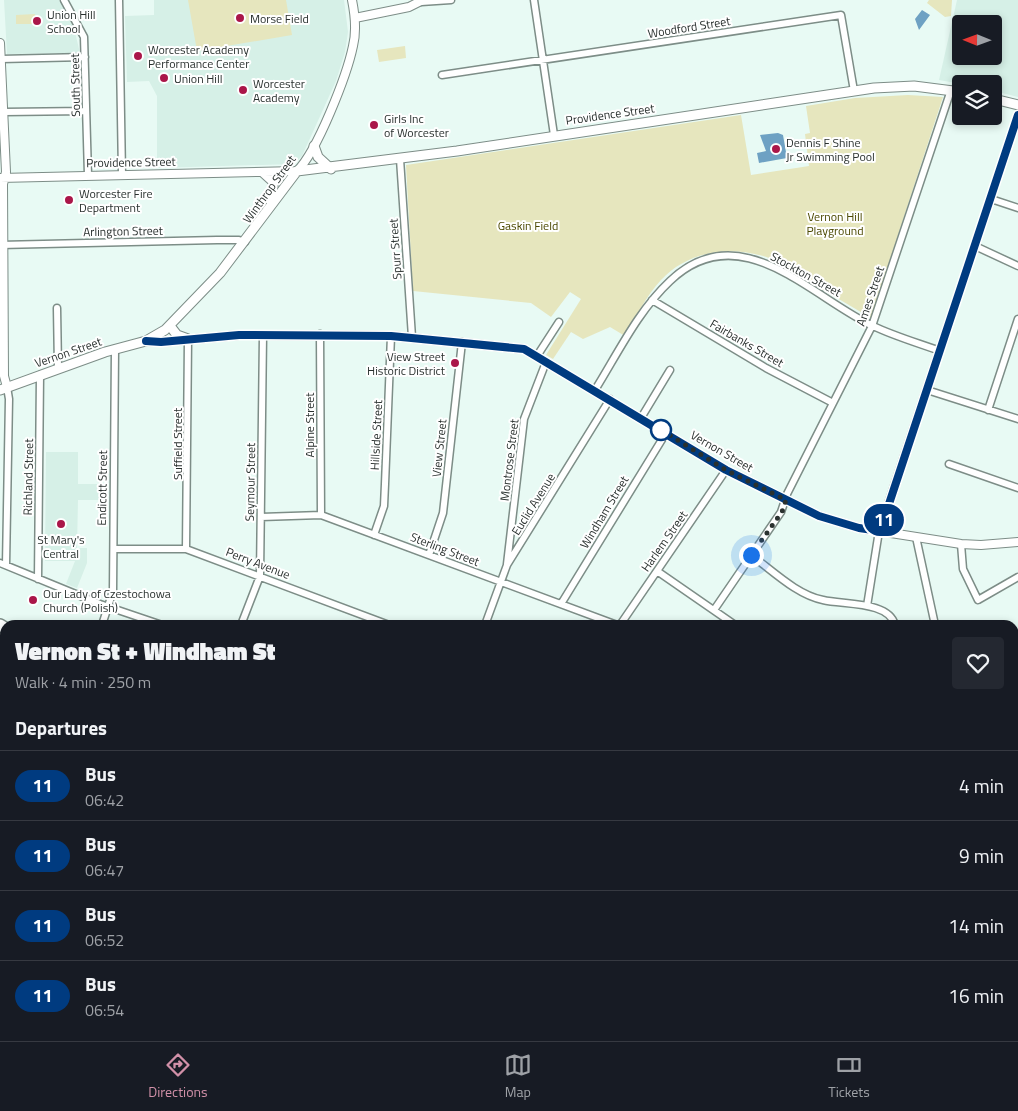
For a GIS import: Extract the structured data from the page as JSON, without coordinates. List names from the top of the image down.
{
  "streets": {
    "main road": ["Providence Street", "Winthrop Street", "Vernon Street"],
    "street": [
      "Woodford Street",
      "South Street",
      "Arlington Street",
      "Spurr Street",
      "Stockton Street",
      "Ames Street",
      "Fairbanks Street",
      "Alpine Street",
      "Hillside Street",
      "Suffield Street",
      "View Street",
      "Montrose Street",
      "Richland Street",
      "Seymour Street",
      "Endicott Street",
      "Euclid Avenue",
      "Windham Street",
      "Harlem Street",
      "Sterling Street",
      "Perry Avenue"
    ]
  },
  "crossings": [
    ["Woodford Street", "Providence Street"],
    ["South Street", "Providence Street"],
    ["Providence Street", "Winthrop Street"],
    ["Providence Street", "Spurr Street"],
    ["Providence Street", "Ames Street"],
    ["Winthrop Street", "Arlington Street"],
    ["Winthrop Street", "Vernon Street"],
    ["Spurr Street", "Vernon Street"],
    ["Stockton Street", "Ames Street"],
    ["Stockton Street", "Fairbanks Street"],
    ["Stockton Street", "Vernon Street"],
    ["Ames Street", "Fairbanks Street"],
    ["Ames Street", "Vernon Street"],
    ["Vernon Street", "Alpine Street"],
    ["Vernon Street", "Hillside Street"],
    ["Vernon Street", "Suffield Street"],
    ["Vernon Street", "View Street"],
    ["Vernon Street", "Montrose Street"],
    ["Vernon Street", "Richland Street"],
    ["Vernon Street", "Seymour Street"],
    ["Vernon Street", "Endicott Street"],
    ["Vernon Street", "Euclid Avenue"],
    ["Vernon Street", "Windham Street"],
    ["Vernon Street", "Harlem Street"],
    ["Alpine Street", "Sterling Street"],
    ["Hillside Street", "Sterling Street"],
    ["Suffield Street", "Perry Avenue"],
    ["View Street", "Sterling Street"],
    ["Montrose Street", "Euclid Avenue"],
    ["Seymour Street", "Sterling Street"],
    ["Seymour Street", "Perry Avenue"],
    ["Endicott Street", "Perry Avenue"],
    ["Euclid Avenue", "Sterling Street"],
    ["Windham Street", "Sterling Street"]
  ],
  "parks": ["Vernon Hill Playground", "Gaskin Field"],
  "places": [
    "Morse Field",
    "Union Hill School",
    "Worcester Academy Performance Center",
    "Union Hill",
    "Worcester Academy",
    "Girls Inc of Worcester",
    "Dennis F Shine Jr Swimming Pool",
    "Worcester Fire Department",
    "View Street Historic District",
    "St Mary's Central",
    "Our Lady of Czestochowa Church (Polish)"
  ],
  "lines": ["bus line 11"],
  "north": "left",
  "page": {
    "on_map": "11",
    "heading": [
      ["Vernon St + Windham St", "Walk · 4 min · 250 m"],
      "Departures"
    ],
    "list": [
      {
        "mark": "11",
        "name": "Bus",
        "note": "06:42",
        "value": "4 min"
      },
      {
        "mark": "11",
        "name": "Bus",
        "note": "06:47",
        "value": "9 min"
      },
      {
        "mark": "11",
        "name": "Bus",
        "note": "06:52",
        "value": "14 min"
      },
      {
        "mark": "11",
        "name": "Bus",
        "note": "06:54",
        "value": "16 min"
      }
    ],
    "tabs": ["Directions", "Map", "Tickets"]
  }
}
